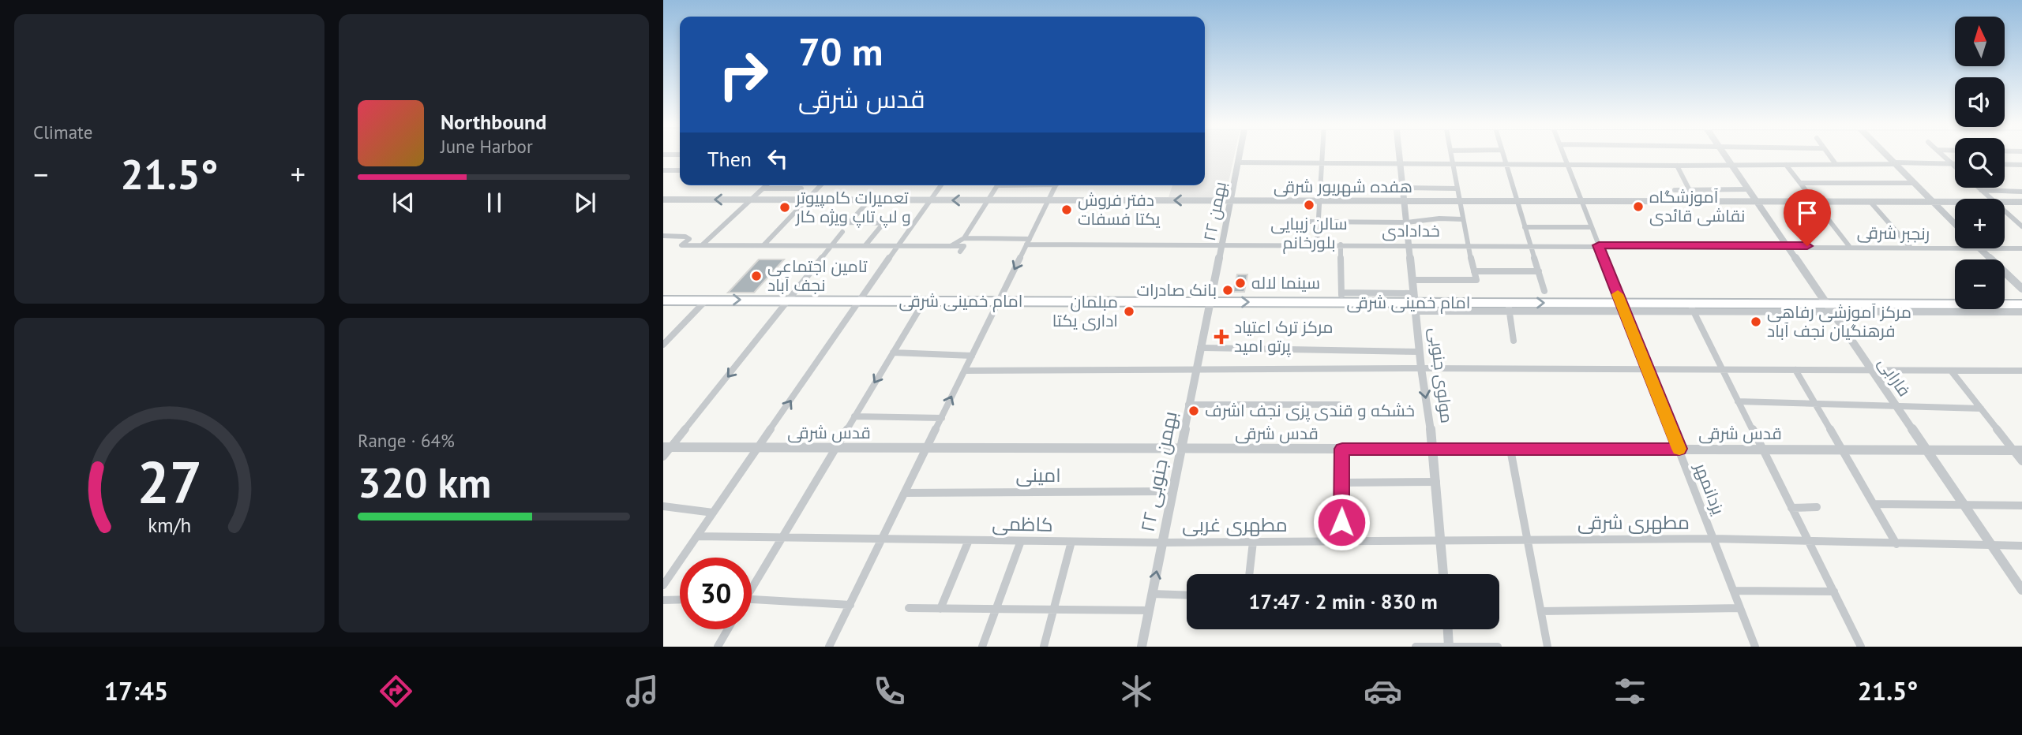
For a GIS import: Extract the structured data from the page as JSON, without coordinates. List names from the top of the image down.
{
  "streets": {
    "main road": ["امام خمینی شرقی"],
    "street": [
      "هفده شهریور شرقی",
      "۲۲ بهمن",
      "خدادادی",
      "رنجبر شرقی",
      "مولوی جنوبی",
      "فارابی",
      "قدس شرقی",
      "۲۲ بهمن جنوبی",
      "امینی",
      "یزدانمهر",
      "مطهری شرقی",
      "کاظمی",
      "مطهری غربی"
    ]
  },
  "crossings": [
    ["هفده شهریور شرقی", "۲۲ بهمن"],
    ["هفده شهریور شرقی", "مولوی جنوبی"],
    ["هفده شهریور شرقی", "فارابی"],
    ["هفده شهریور شرقی", "یزدانمهر"],
    ["۲۲ بهمن", "خدادادی"],
    ["۲۲ بهمن", "امام خمینی شرقی"],
    ["۲۲ بهمن", "۲۲ بهمن جنوبی"],
    ["خدادادی", "رنجبر شرقی"],
    ["خدادادی", "مولوی جنوبی"],
    ["خدادادی", "یزدانمهر"],
    ["رنجبر شرقی", "فارابی"],
    ["رنجبر شرقی", "یزدانمهر"],
    ["امام خمینی شرقی", "مولوی جنوبی"],
    ["امام خمینی شرقی", "فارابی"],
    ["امام خمینی شرقی", "۲۲ بهمن جنوبی"],
    ["امام خمینی شرقی", "یزدانمهر"],
    ["مولوی جنوبی", "قدس شرقی"],
    ["مولوی جنوبی", "مطهری شرقی"],
    ["مولوی جنوبی", "مطهری غربی"],
    ["فارابی", "قدس شرقی"],
    ["فارابی", "مطهری شرقی"],
    ["قدس شرقی", "۲۲ بهمن جنوبی"],
    ["قدس شرقی", "یزدانمهر"],
    ["۲۲ بهمن جنوبی", "امینی"],
    ["۲۲ بهمن جنوبی", "کاظمی"],
    ["۲۲ بهمن جنوبی", "مطهری غربی"],
    ["یزدانمهر", "مطهری شرقی"],
    ["مطهری شرقی", "مطهری غربی"],
    ["کاظمی", "مطهری غربی"]
  ],
  "places": {
    "other": [
      "سالن زیبایی بلورخانم",
      "آموزشگاه نقاشی قائدی",
      "تعمیرات کامپیوتر و لپ تاپ ویژه کار",
      "دفتر فروش یکتا فسفات",
      "تامین اجتماعی نجف آباد",
      "سینما لاله",
      "بانک صادرات",
      "مبلمان اداری یکتا",
      "مرکز آموزشی رفاهی فرهنگیان نجف آباد",
      "خشکه و قندی پزی نجف اشرف"
    ],
    "health": ["مرکز ترک اعتیاد پرتو امید"]
  },
  "north": "top",
  "page": {
    "tile": [
      "Climate",
      ["Range · 64%", "320 km"]
    ],
    "map_buttons": ["+", "−"],
    "turn": ["70 m", "قدس شرقی"],
    "song": ["Northbound", "June Harbor"],
    "then": "Then",
    "heat": ["−", "21.5°", "+"],
    "limit": "30",
    "trip": "17:47 · 2 min · 830 m",
    "tabs": ["17:45", "21.5°"],
    "gauge": ["27", "km/h"]
  }
}
